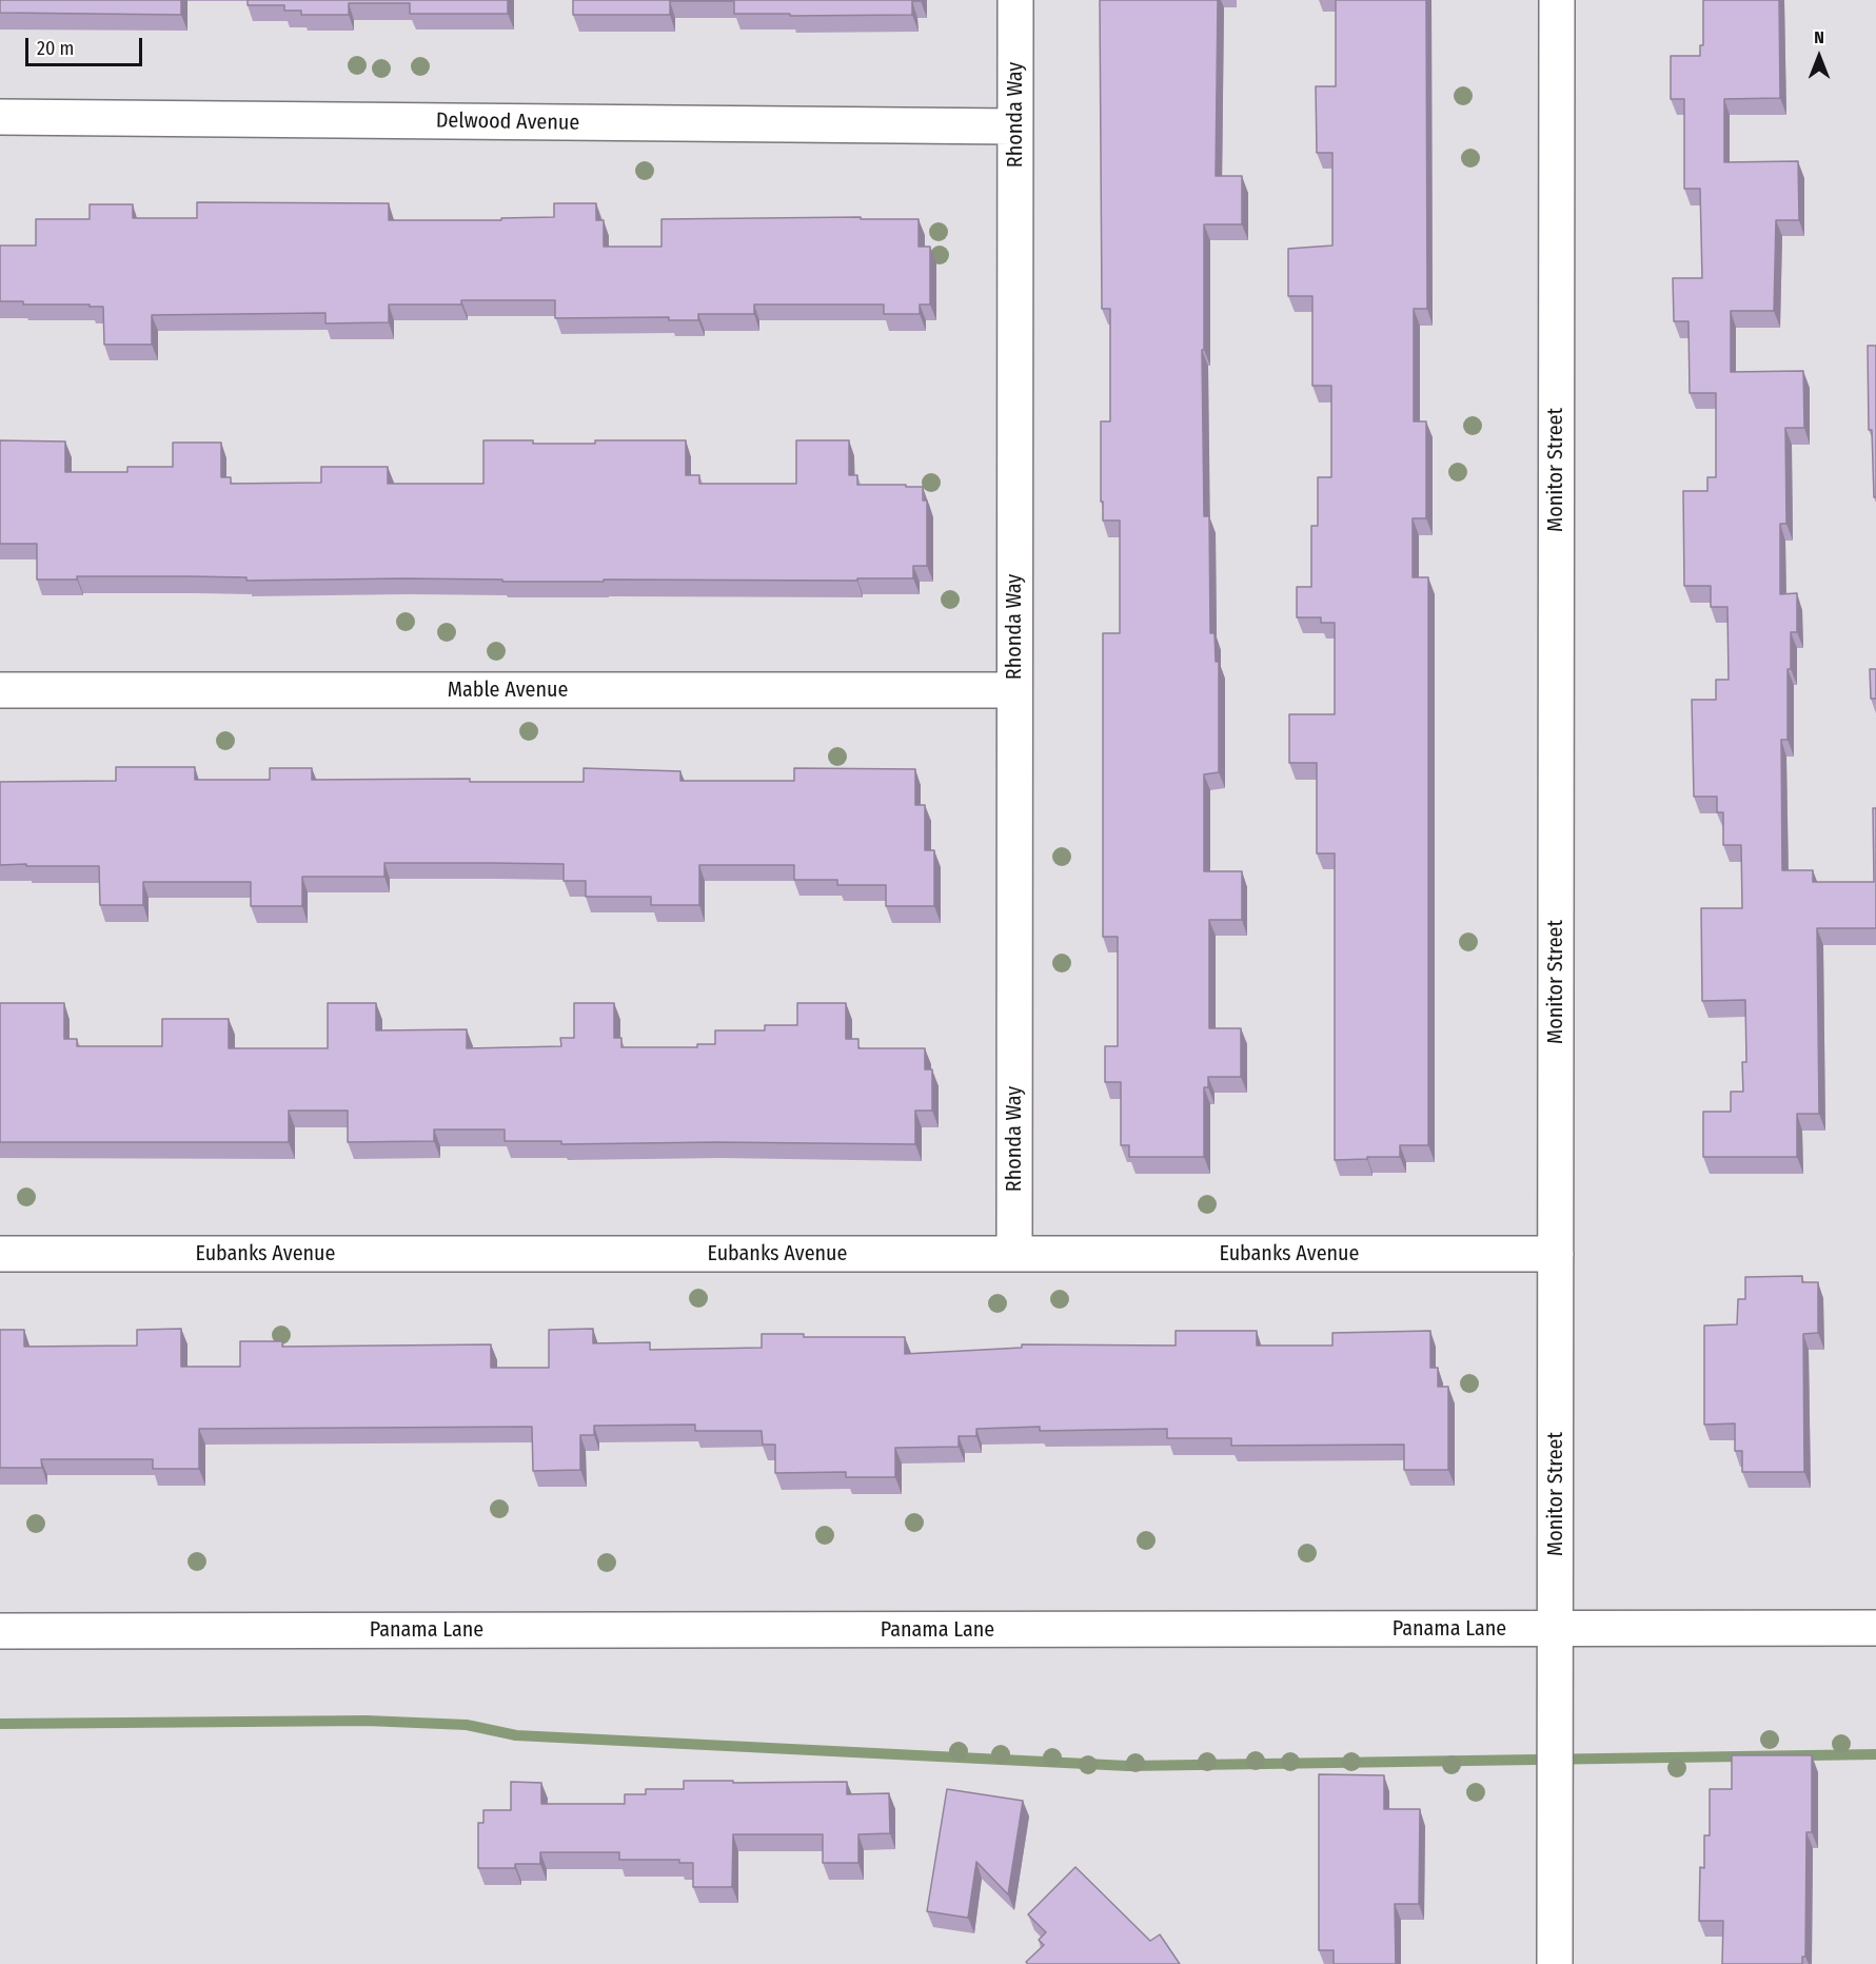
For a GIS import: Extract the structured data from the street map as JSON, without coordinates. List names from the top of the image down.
{
  "streets": {
    "street": [
      "Rhonda Way",
      "Delwood Avenue",
      "Monitor Street",
      "Mable Avenue",
      "Eubanks Avenue",
      "Panama Lane"
    ]
  },
  "crossings": [
    ["Rhonda Way", "Delwood Avenue"],
    ["Rhonda Way", "Mable Avenue"],
    ["Rhonda Way", "Eubanks Avenue"],
    ["Monitor Street", "Eubanks Avenue"],
    ["Monitor Street", "Panama Lane"]
  ],
  "scale_bar": "20 m",
  "north": "top"
}
